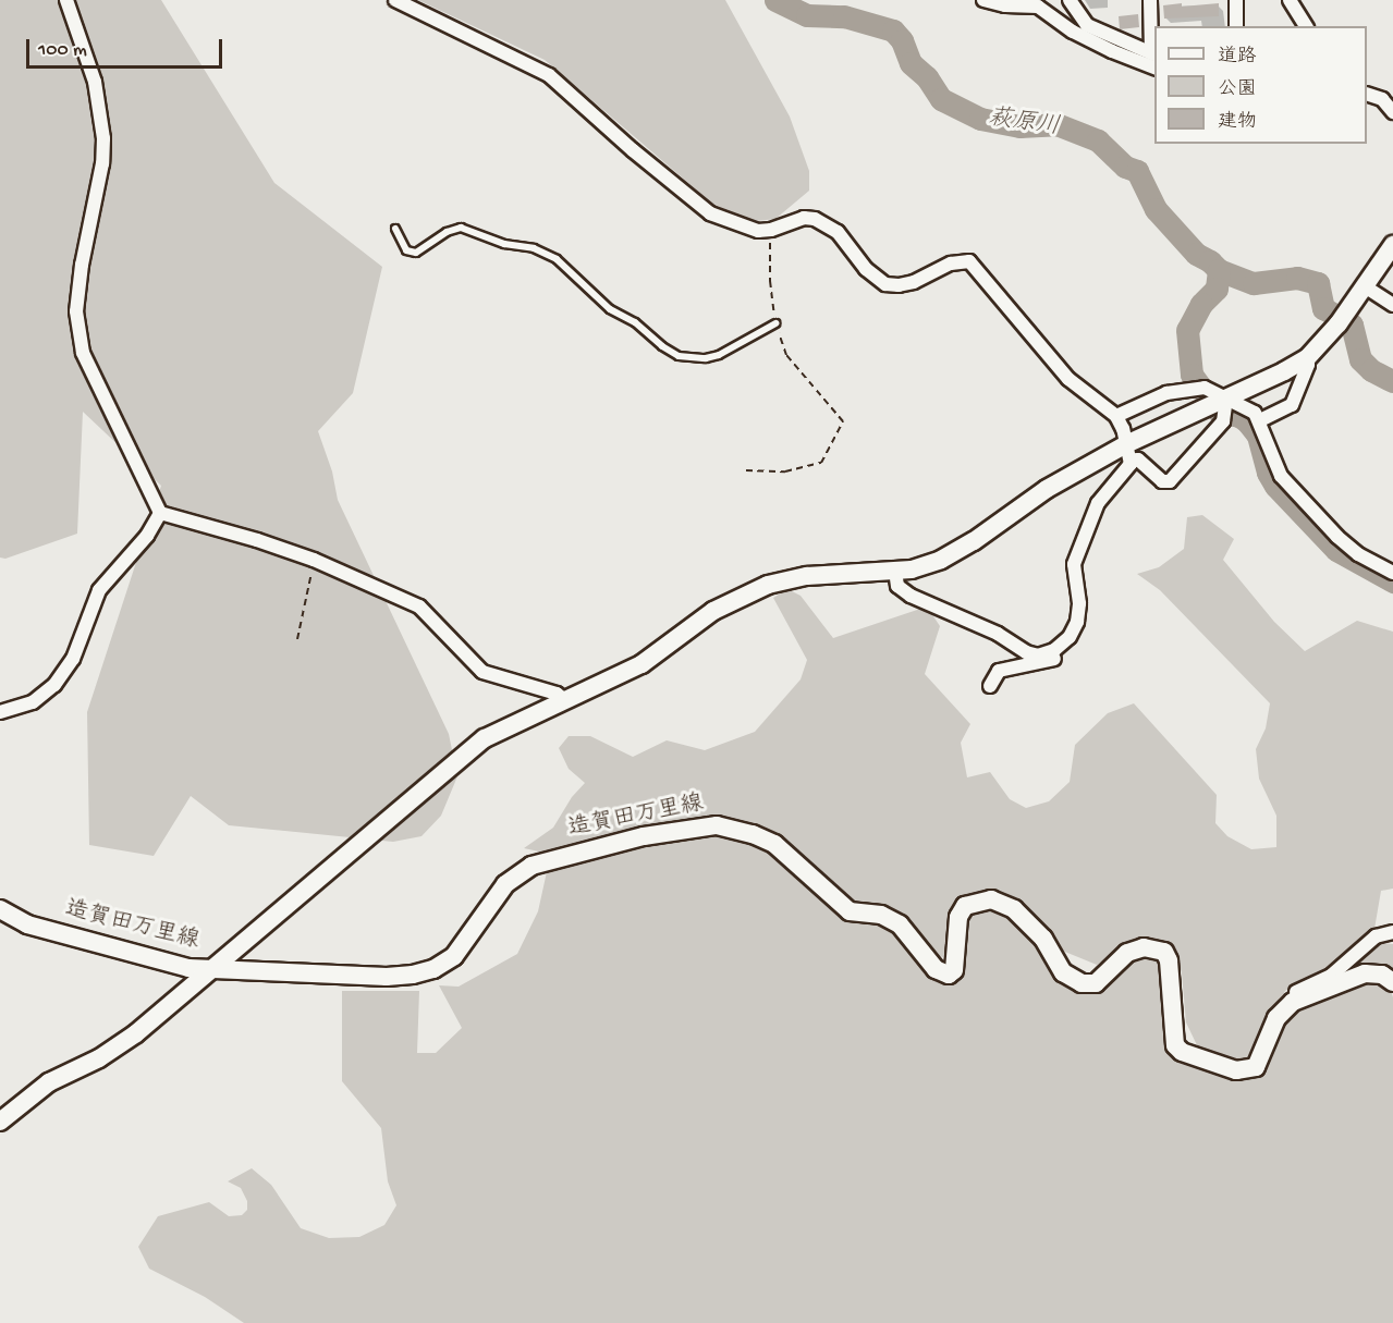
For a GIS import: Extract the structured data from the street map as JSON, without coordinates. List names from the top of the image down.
{
  "streets": {
    "main road": ["造賀田万里線"]
  },
  "water": ["萩原川"],
  "legend": ["道路", "公園", "建物"],
  "scale_bar": "100 m"
}
